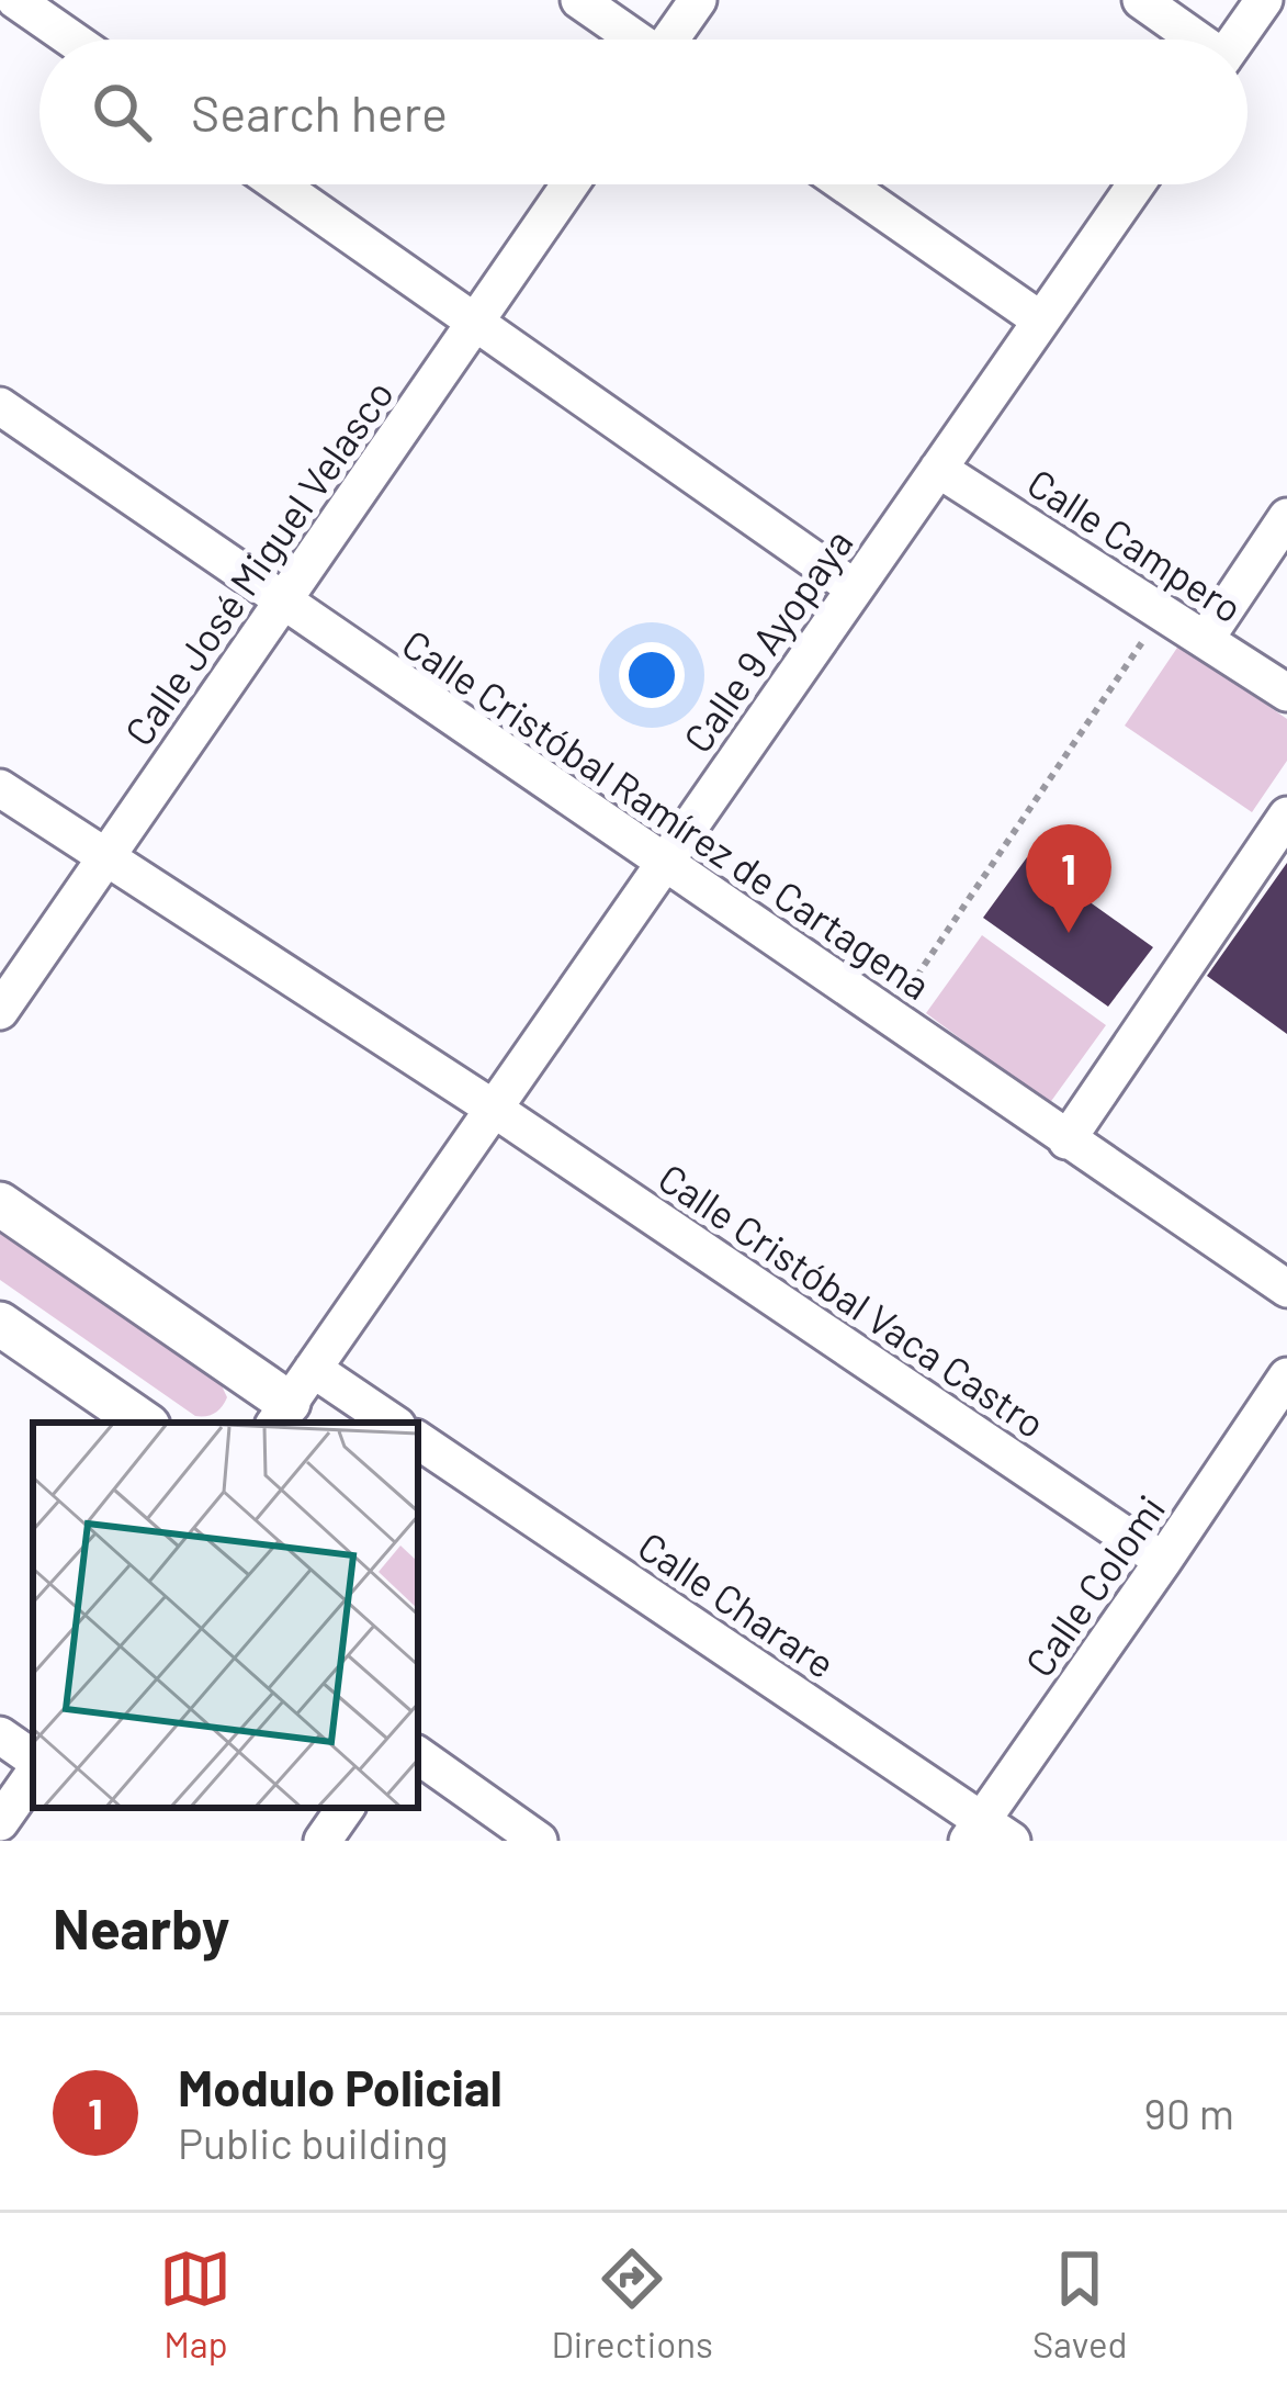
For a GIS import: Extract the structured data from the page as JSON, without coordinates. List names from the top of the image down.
{
  "streets": {
    "street": [
      "Calle Campero",
      "Calle José Miguel Velasco",
      "Calle 9 Ayopaya",
      "Calle Cristóbal Ramírez de Cartagena",
      "Calle Cristóbal Vaca Castro",
      "Calle Colomi",
      "Calle Charare"
    ]
  },
  "crossings": [
    ["Calle Campero", "Calle 9 Ayopaya"],
    ["Calle José Miguel Velasco", "Calle Cristóbal Ramírez de Cartagena"],
    ["Calle José Miguel Velasco", "Calle Cristóbal Vaca Castro"],
    ["Calle 9 Ayopaya", "Calle Cristóbal Ramírez de Cartagena"],
    ["Calle 9 Ayopaya", "Calle Cristóbal Vaca Castro"],
    ["Calle Cristóbal Vaca Castro", "Calle Colomi"],
    ["Calle Colomi", "Calle Charare"]
  ],
  "page": {
    "search": "Search here",
    "pins": "1",
    "heading": "Nearby",
    "list": [
      {
        "mark": "1",
        "name": "Modulo Policial",
        "note": "Public building",
        "value": "90 m"
      }
    ],
    "nav": ["Map", "Directions", "Saved"]
  }
}
